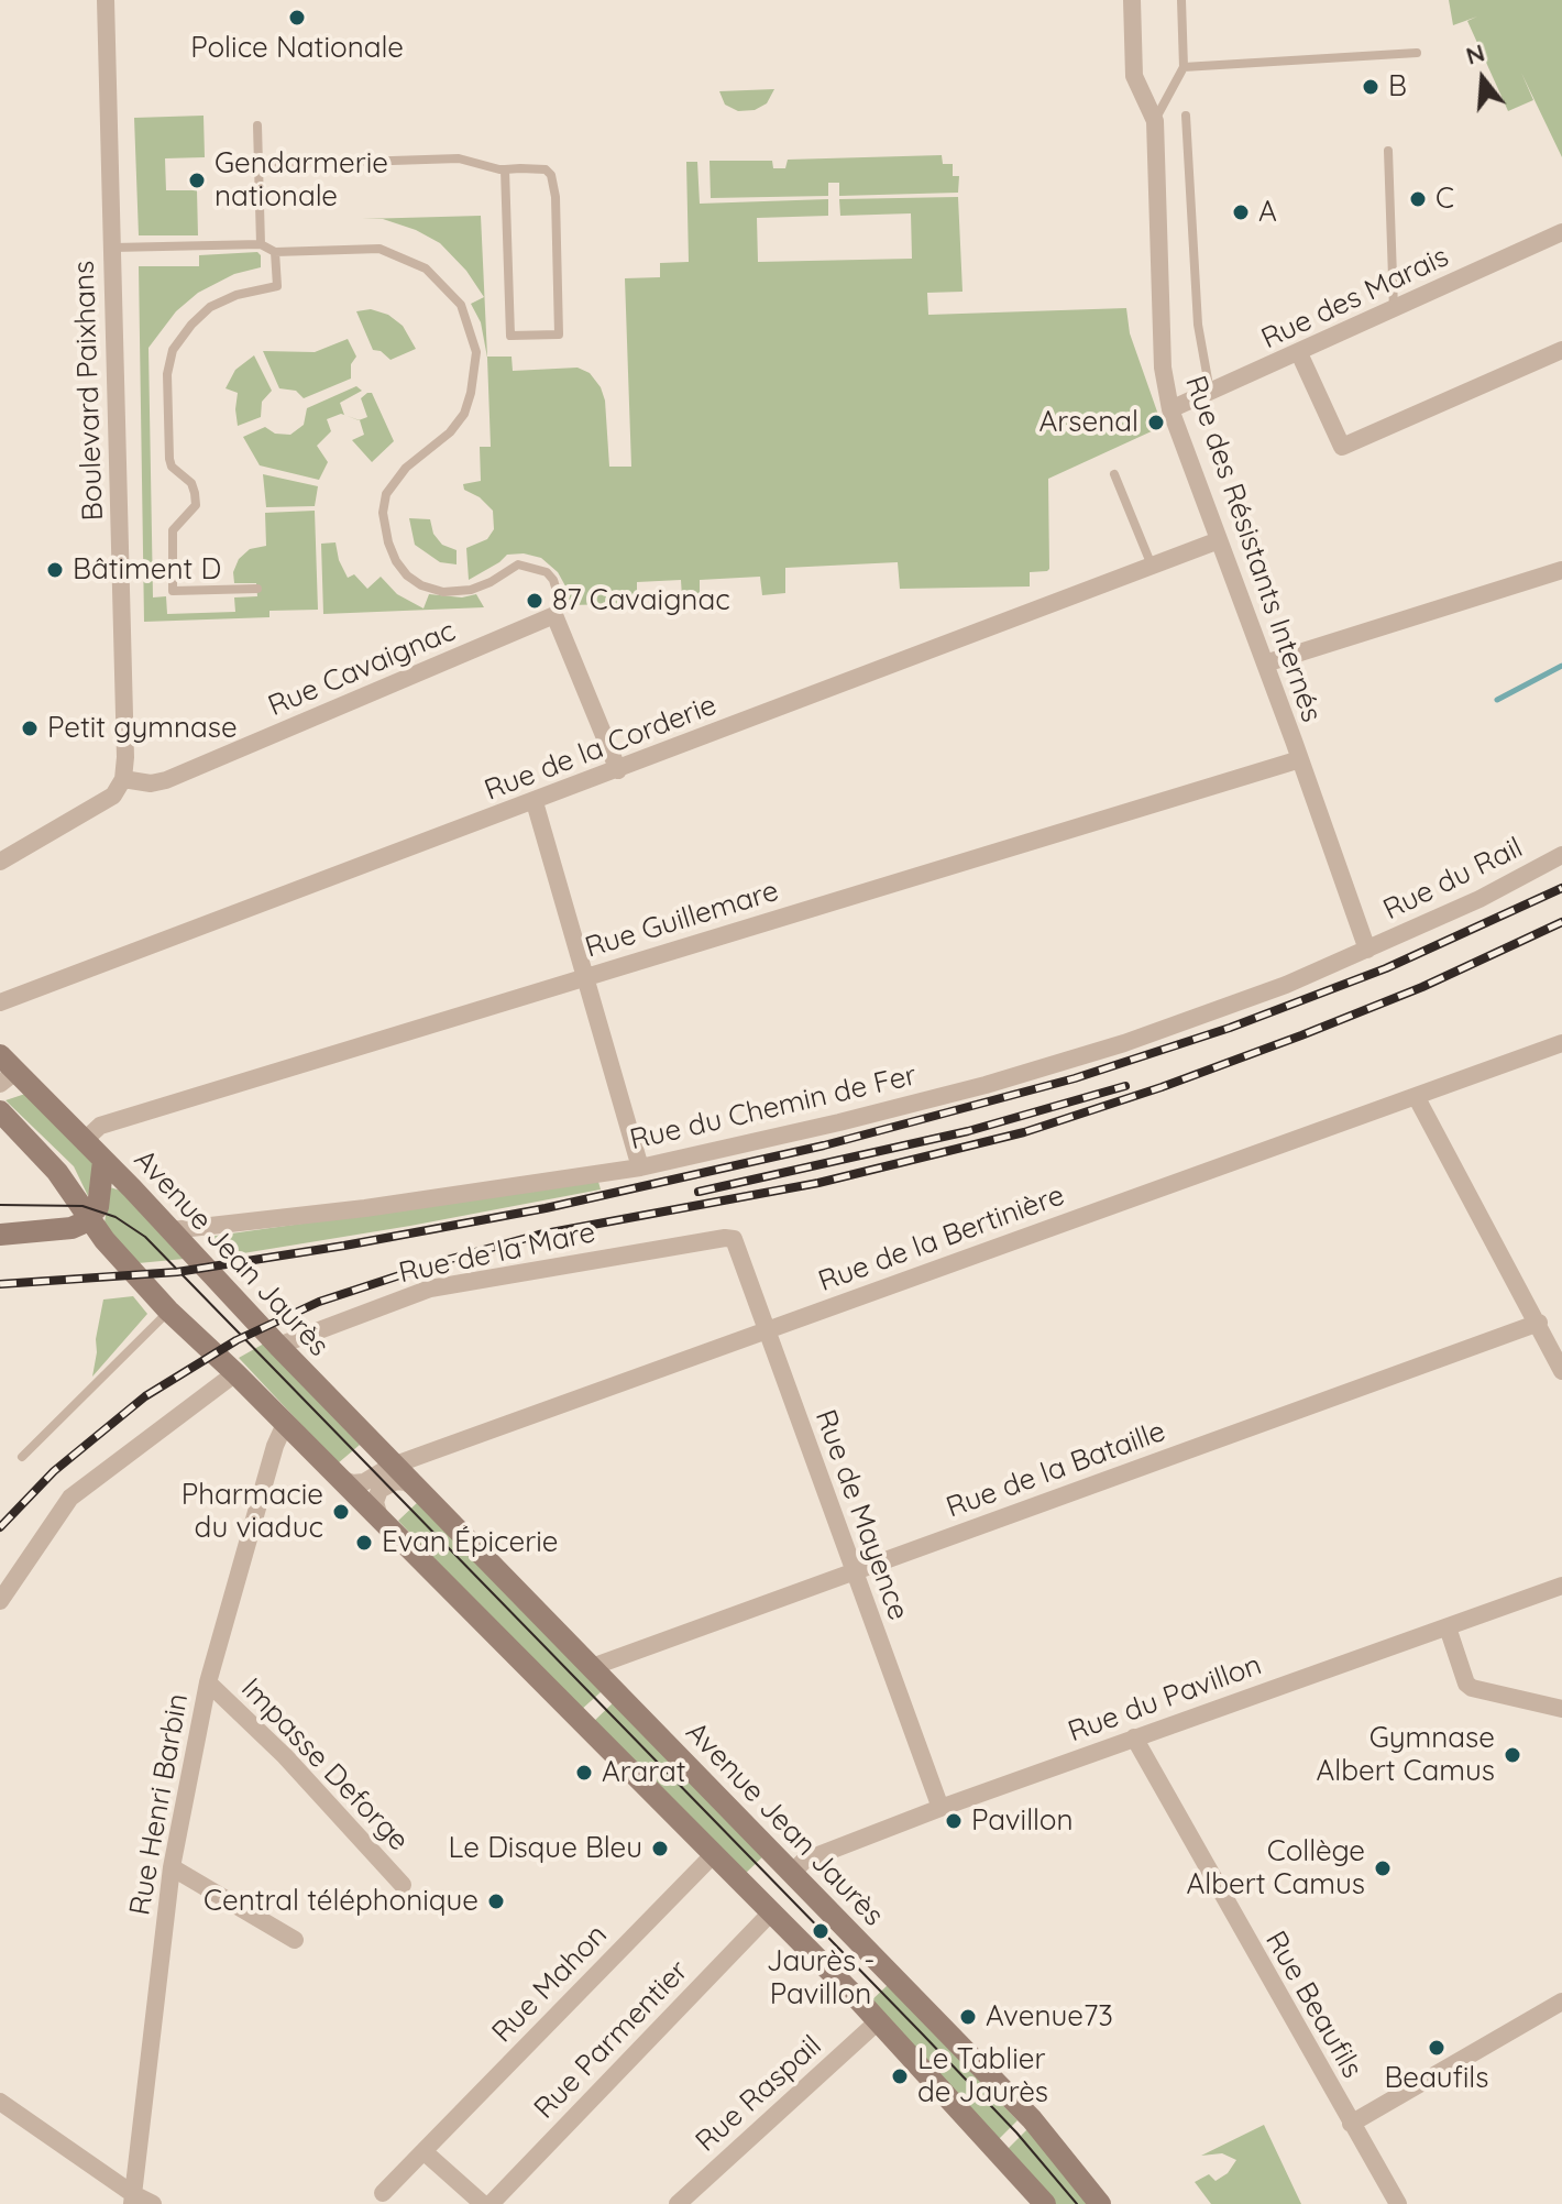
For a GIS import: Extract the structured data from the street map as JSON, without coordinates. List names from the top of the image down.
{
  "streets": {
    "main road": ["Avenue Jean Jaurès"],
    "street": [
      "Rue des Marais",
      "Boulevard Paixhans",
      "Rue des Résistants Internés",
      "Rue Cavaignac",
      "Rue de la Corderie",
      "Rue du Rail",
      "Rue Guillemare",
      "Rue du Chemin de Fer",
      "Rue de la Bertinière",
      "Rue de la Mare",
      "Rue de la Bataille",
      "Rue de Mayence",
      "Rue du Pavillon",
      "Impasse Deforge",
      "Rue Henri Barbin",
      "Rue Mahon",
      "Rue Beaufils",
      "Rue Parmentier",
      "Rue Raspail"
    ]
  },
  "crossings": [
    ["Rue des Marais", "Rue des Résistants Internés"],
    ["Boulevard Paixhans", "Rue Cavaignac"],
    ["Rue des Résistants Internés", "Rue de la Corderie"],
    ["Rue des Résistants Internés", "Rue du Rail"],
    ["Rue des Résistants Internés", "Rue Guillemare"],
    ["Rue des Résistants Internés", "Rue du Chemin de Fer"],
    ["Rue du Rail", "Rue du Chemin de Fer"],
    ["Rue Guillemare", "Avenue Jean Jaurès"],
    ["Rue du Chemin de Fer", "Avenue Jean Jaurès"],
    ["Rue de la Bertinière", "Avenue Jean Jaurès"],
    ["Rue de la Bertinière", "Rue de Mayence"],
    ["Avenue Jean Jaurès", "Rue de la Mare"],
    ["Avenue Jean Jaurès", "Rue de la Bataille"],
    ["Avenue Jean Jaurès", "Rue du Pavillon"],
    ["Rue de la Mare", "Rue de Mayence"],
    ["Rue de la Bataille", "Rue de Mayence"],
    ["Rue de Mayence", "Rue du Pavillon"],
    ["Rue du Pavillon", "Rue Beaufils"],
    ["Impasse Deforge", "Rue Henri Barbin"]
  ],
  "places": [
    "Police Nationale",
    "B",
    "Gendarmerie nationale",
    "C",
    "A",
    "Arsenal",
    "Bâtiment D",
    "87 Cavaignac",
    "Petit gymnase",
    "Pharmacie du viaduc",
    "Evan Épicerie",
    "Gymnase Albert Camus",
    "Ararat",
    "Pavillon",
    "Le Disque Bleu",
    "Collège Albert Camus",
    "Central téléphonique",
    "Jaurès - Pavillon",
    "Avenue73",
    "Beaufils",
    "Le Tablier de Jaurès"
  ],
  "north": "top"
}
